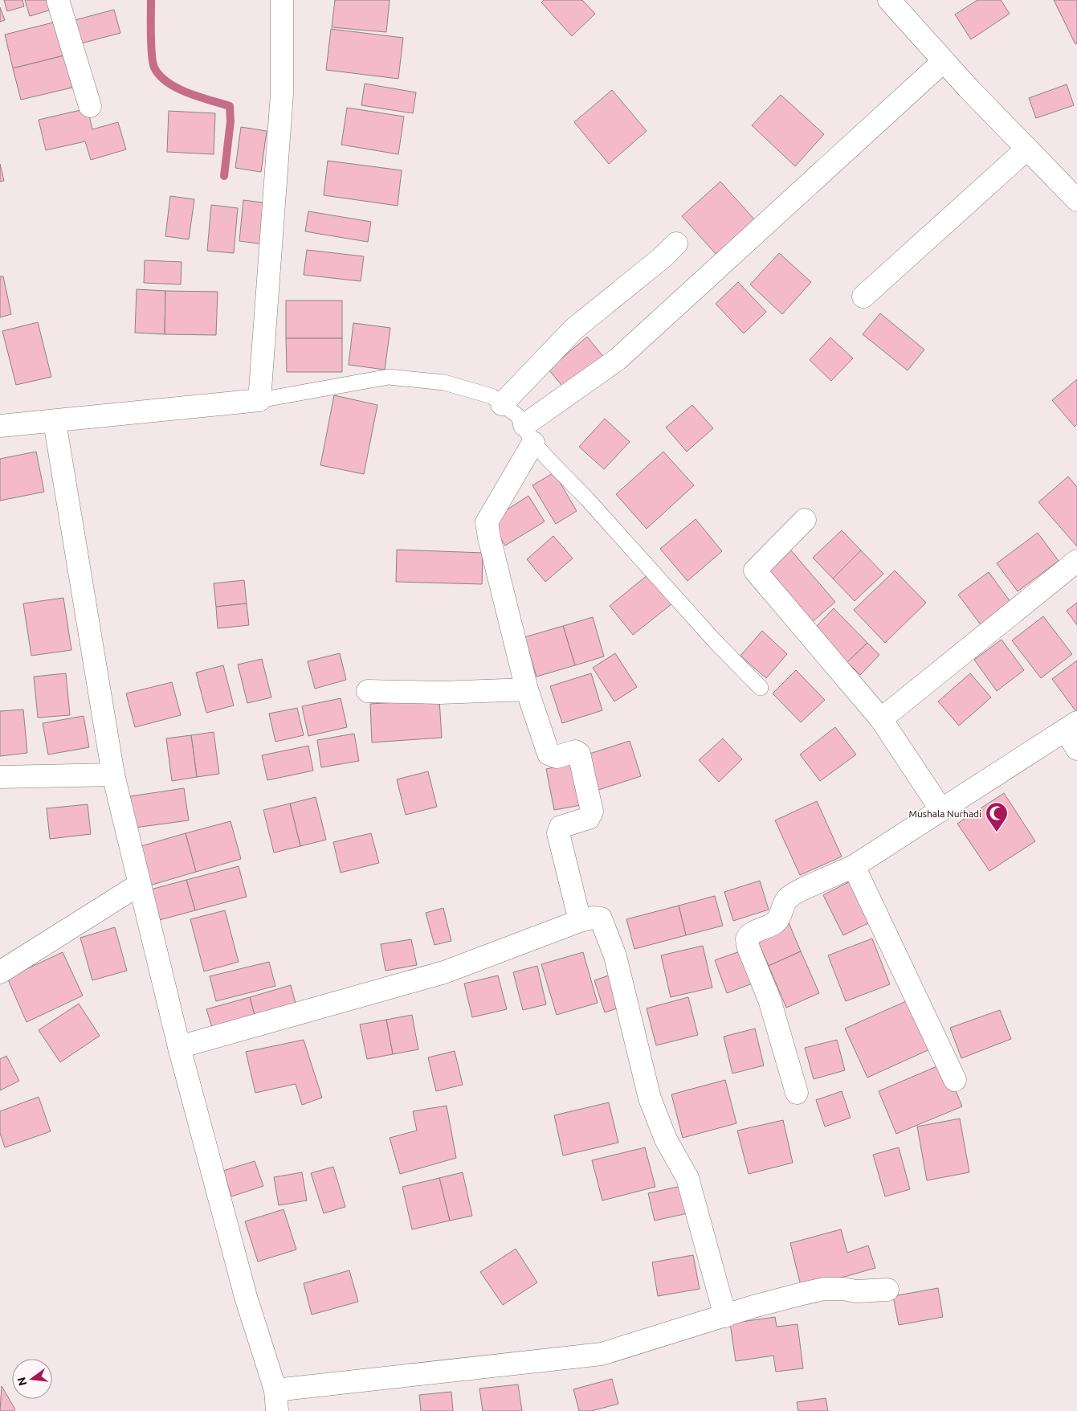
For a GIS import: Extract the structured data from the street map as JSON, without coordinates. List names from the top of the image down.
{
  "places": {
    "mosque": ["Mushala Nurhadi"]
  },
  "north": "left"
}
